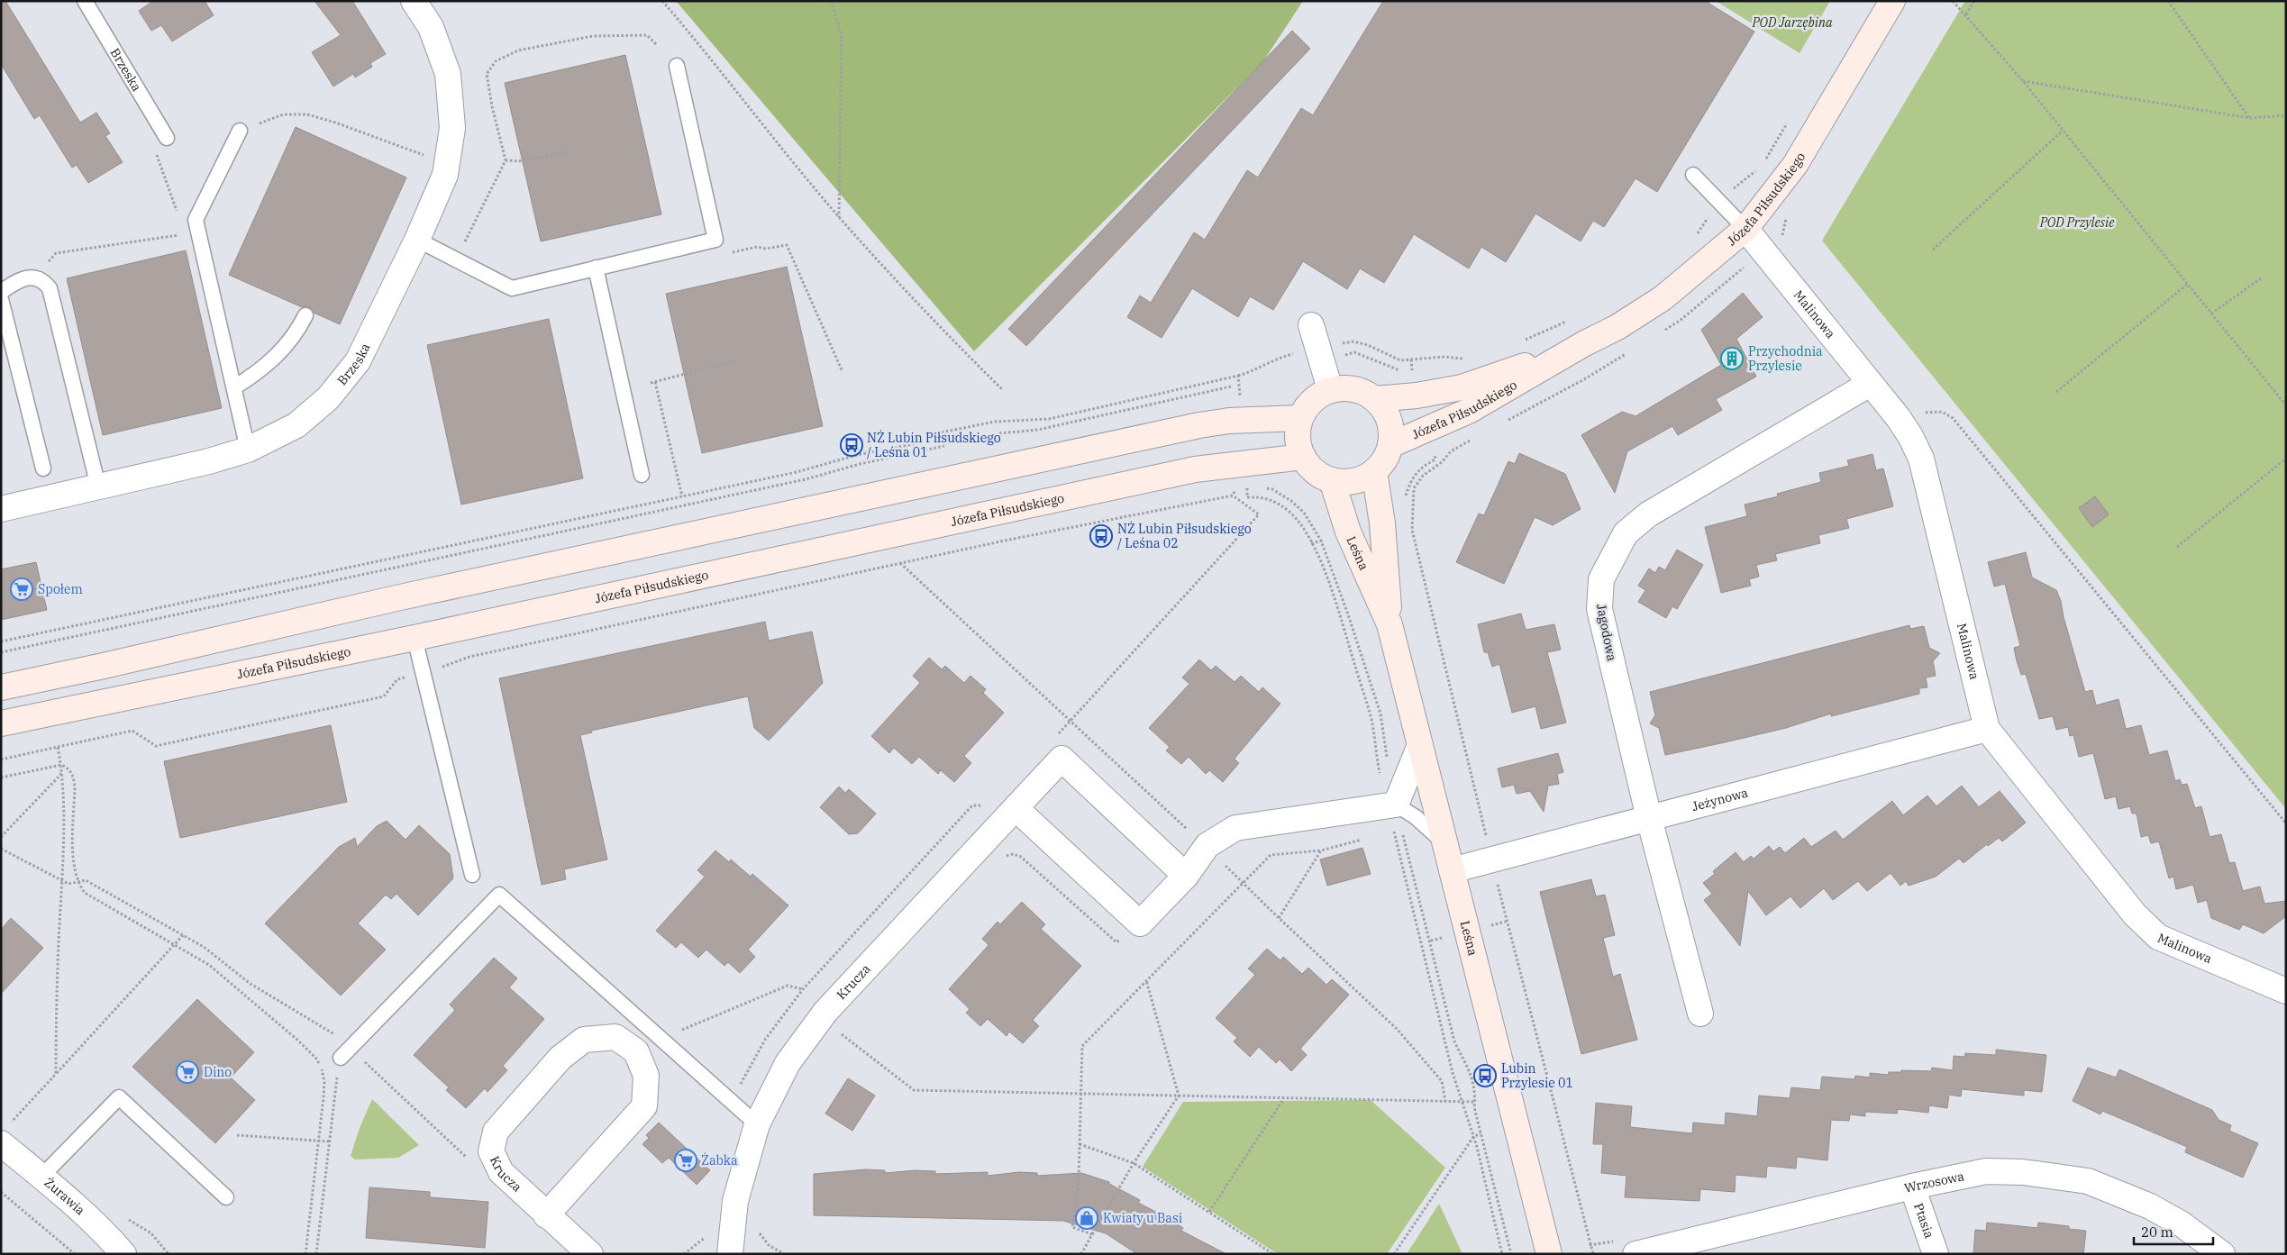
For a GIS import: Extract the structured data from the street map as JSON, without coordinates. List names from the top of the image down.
{
  "streets": {
    "street": [
      "Brzeska",
      "Józefa Piłsudskiego",
      "Malinowa",
      "Leśna",
      "Jagodowa",
      "Jeżynowa",
      "Krucza",
      "Wrzosowa",
      "Żurawia",
      "Ptasia"
    ]
  },
  "crossings": [
    ["Józefa Piłsudskiego", "Malinowa"],
    ["Józefa Piłsudskiego", "Leśna"],
    ["Malinowa", "Jagodowa"],
    ["Malinowa", "Jeżynowa"],
    ["Leśna", "Jeżynowa"],
    ["Jagodowa", "Jeżynowa"],
    ["Wrzosowa", "Ptasia"]
  ],
  "parks": ["POD Jarzębina", "POD Przylesie"],
  "places": {
    "building": ["Przychodnia Przylesie"],
    "bus stop": ["NŻ Lubin Piłsudskiego / Leśna 01", "NŻ Lubin Piłsudskiego / Leśna 02", "Lubin Przylesie 01"],
    "supermarket": ["Społem", "Dino", "Żabka"],
    "shop": ["Kwiaty u Basi"]
  },
  "scale_bar": "20 m"
}
